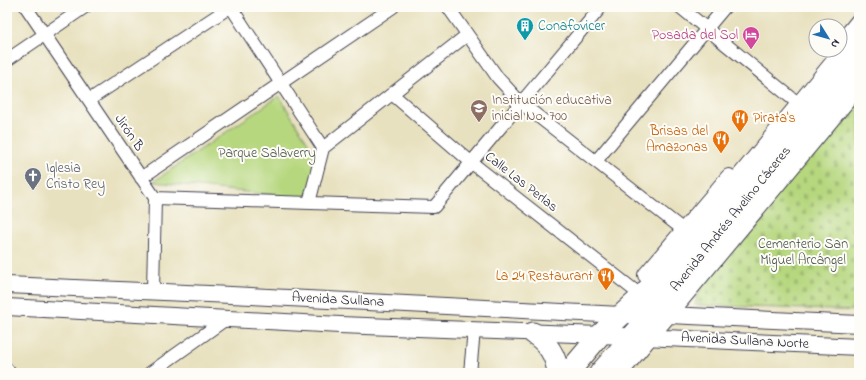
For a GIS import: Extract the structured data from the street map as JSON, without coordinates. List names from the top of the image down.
{
  "streets": {
    "highway": ["Avenida Andrés Avelino Cáceres"],
    "main road": ["Avenida Sullana", "Avenida Sullana Norte"],
    "street": ["Jirón B", "Calle Las Perlas"]
  },
  "crossings": [
    ["Calle Las Perlas", "Avenida Andrés Avelino Cáceres"],
    ["Avenida Andrés Avelino Cáceres", "Avenida Sullana"],
    ["Avenida Andrés Avelino Cáceres", "Avenida Sullana Norte"],
    ["Avenida Sullana", "Avenida Sullana Norte"]
  ],
  "parks": ["Parque Salaverry", "Cementerio San Miguel Arcángel"],
  "places": {
    "building": ["Conafovicer"],
    "hotel": ["Posada del Sol"],
    "school or university": ["Institución educativa inicial No. 700"],
    "restaurant": ["Pirata's", "Brisas del Amazonas", "La 24 Restaurant"],
    "church": ["Iglesia Cristo Rey"]
  },
  "north": "bottom right"
}
